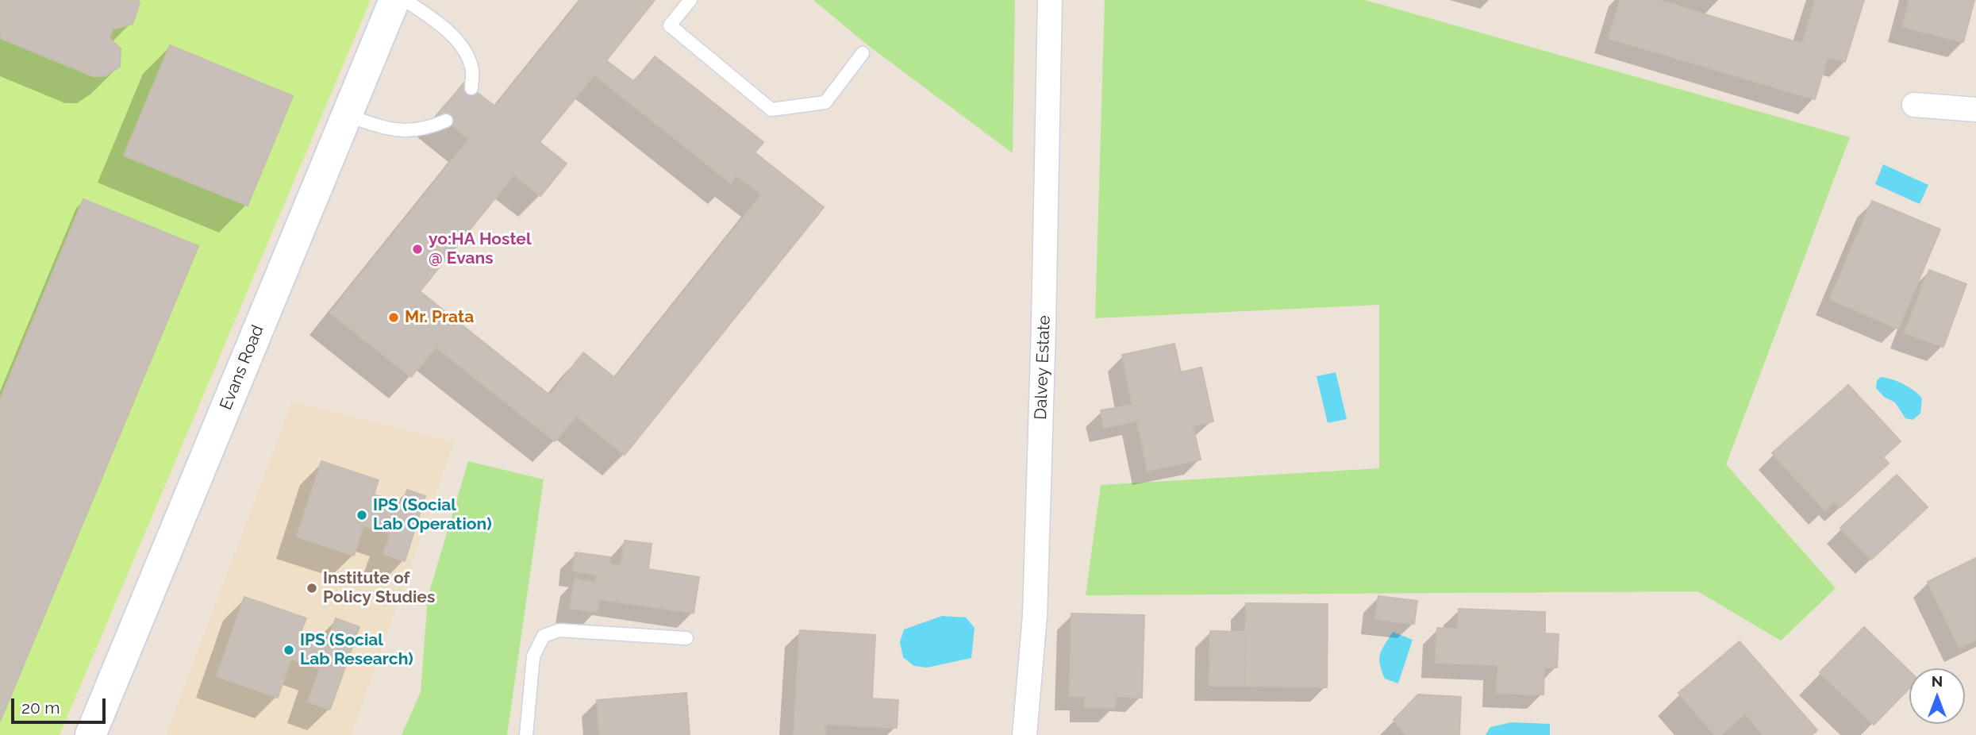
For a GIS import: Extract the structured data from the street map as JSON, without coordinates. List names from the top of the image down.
{
  "streets": {
    "street": ["Evans Road", "Dalvey Estate"]
  },
  "places": [
    "yo:HA Hostel @ Evans",
    "Mr. Prata",
    "IPS (Social Lab Operation)",
    "Institute of Policy Studies",
    "IPS (Social Lab Research)"
  ],
  "scale_bar": "20 m",
  "north": "top"
}
